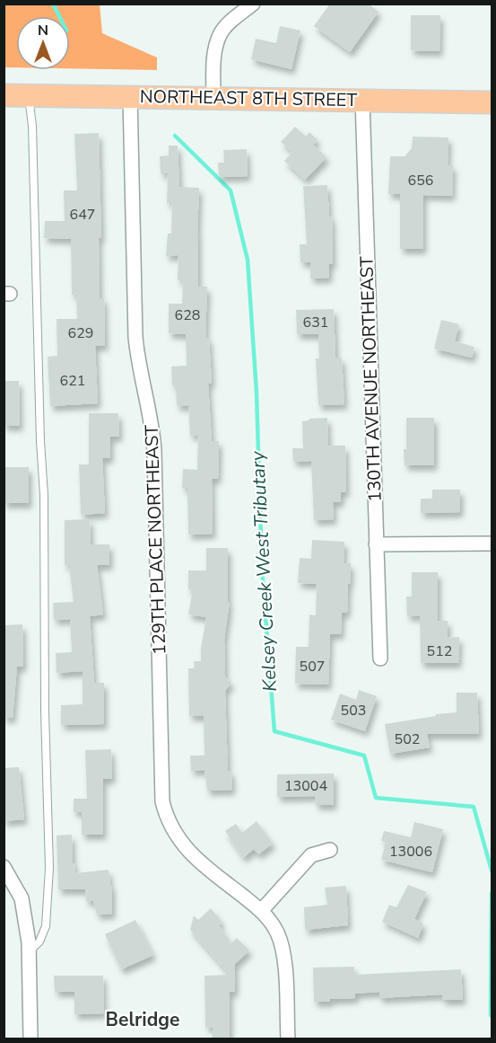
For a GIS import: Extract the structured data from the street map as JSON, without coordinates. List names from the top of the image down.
{
  "streets": {
    "main road": ["NORTHEAST 8TH STREET"],
    "street": ["130TH AVENUE NORTHEAST", "129TH PLACE NORTHEAST"]
  },
  "crossings": [
    ["NORTHEAST 8TH STREET", "130TH AVENUE NORTHEAST"],
    ["NORTHEAST 8TH STREET", "129TH PLACE NORTHEAST"]
  ],
  "districts": ["Belridge"],
  "water": ["Kelsey Creek West Tributary"],
  "house_numbers": [
    "656",
    "647",
    "628",
    "631",
    "629",
    "621",
    "512",
    "507",
    "503",
    "502",
    "13004",
    "13006"
  ],
  "north": "top"
}
